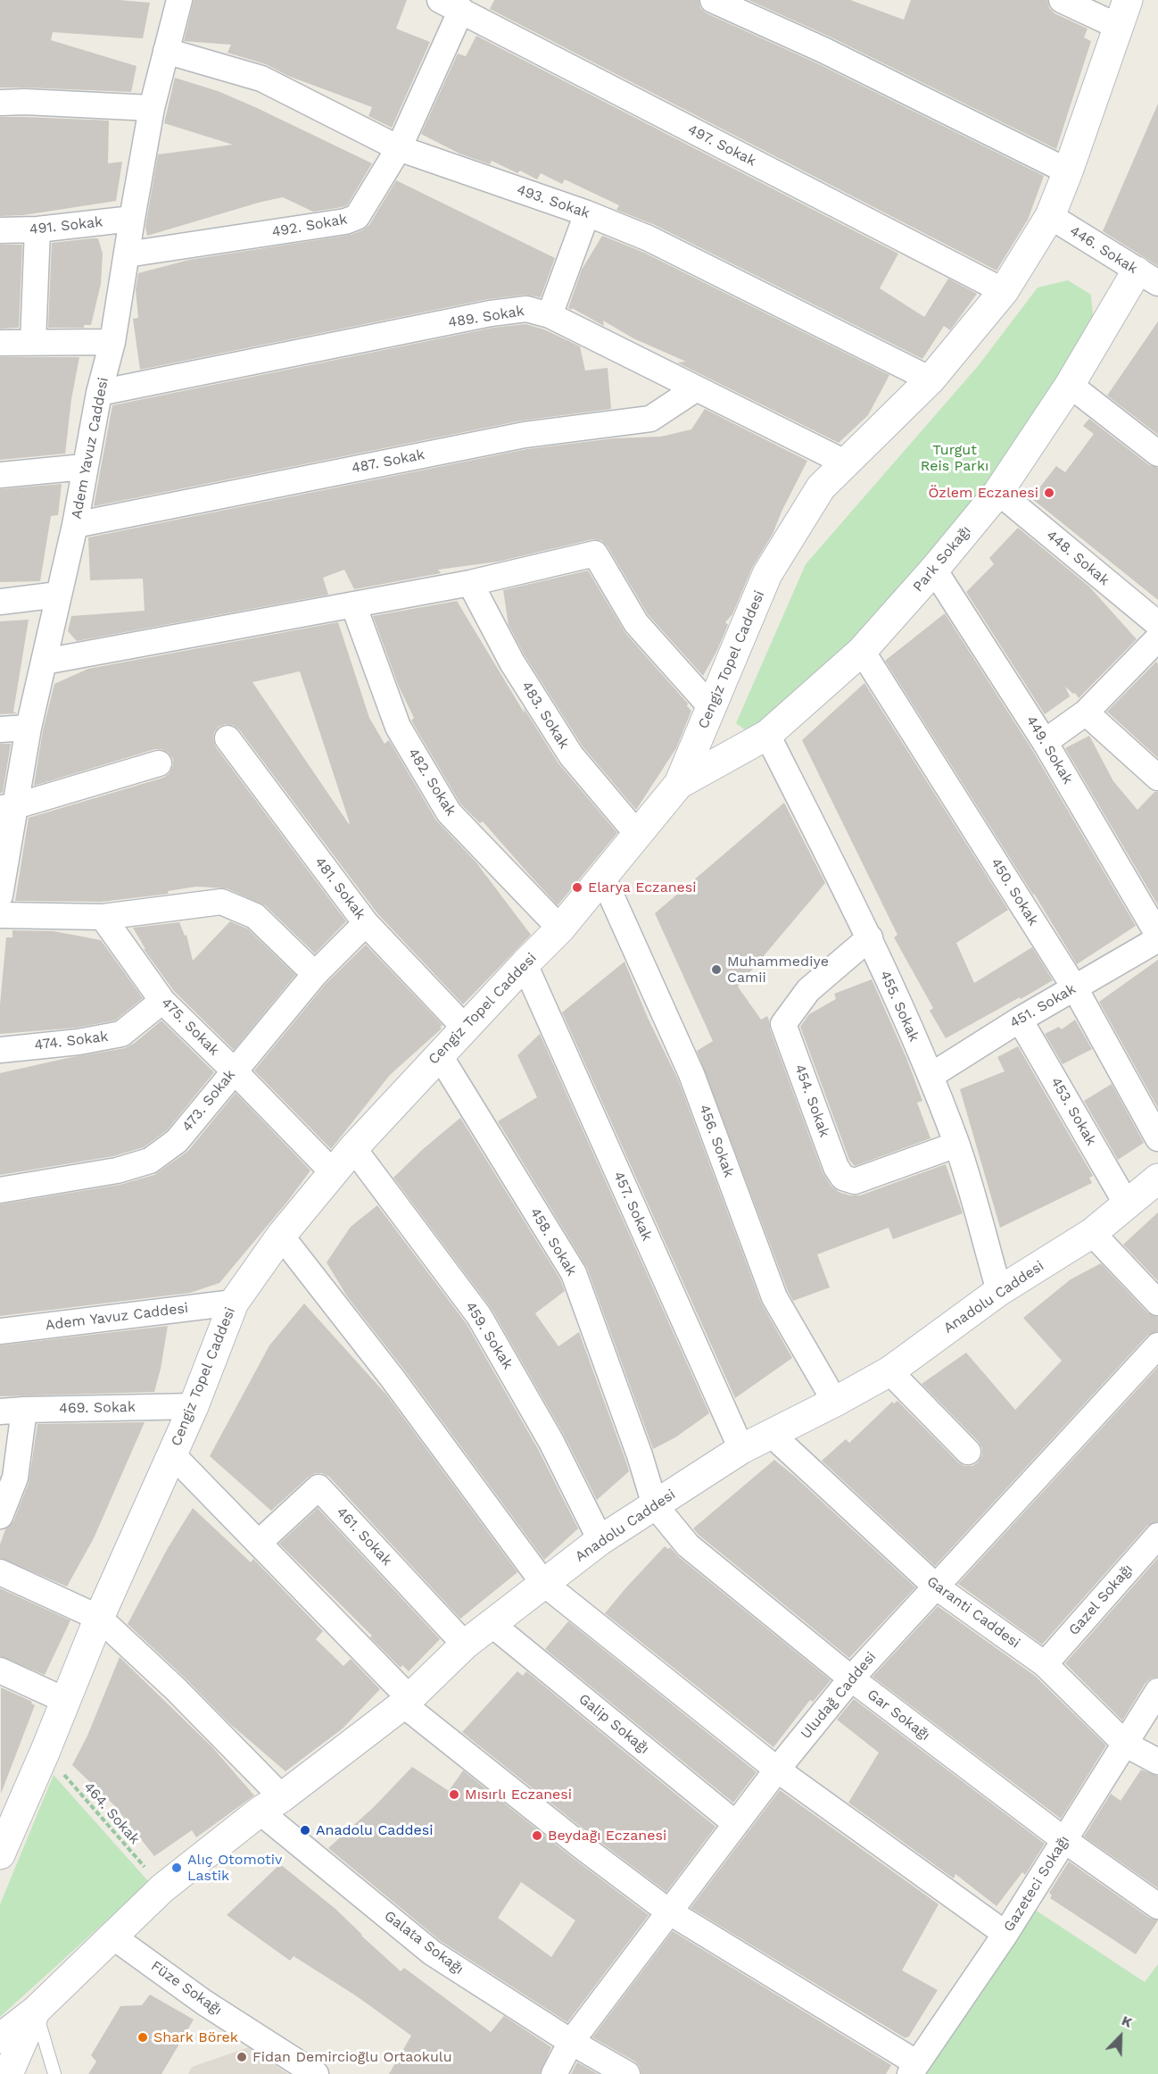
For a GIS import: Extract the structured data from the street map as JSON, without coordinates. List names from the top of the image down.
{
  "streets": {
    "street": [
      "497. Sokak",
      "493. Sokak",
      "491. Sokak",
      "492. Sokak",
      "446. Sokak",
      "489. Sokak",
      "Adem Yavuz Caddesi",
      "487. Sokak",
      "448. Sokak",
      "Park Sokağı",
      "Cengiz Topel Caddesi",
      "483. Sokak",
      "449. Sokak",
      "482. Sokak",
      "481. Sokak",
      "450. Sokak",
      "455. Sokak",
      "451. Sokak",
      "475. Sokak",
      "474. Sokak",
      "473. Sokak",
      "454. Sokak",
      "453. Sokak",
      "456. Sokak",
      "457. Sokak",
      "458. Sokak",
      "Anadolu Caddesi",
      "459. Sokak",
      "469. Sokak",
      "461. Sokak",
      "Gazel Sokağı",
      "Garanti Caddesi",
      "Uludağ Caddesi",
      "Gar Sokağı",
      "Galip Sokağı",
      "Gazeteci Sokağı",
      "Galata Sokağı",
      "Füze Sokağı"
    ],
    "path": ["464. Sokak"]
  },
  "crossings": [
    ["497. Sokak", "492. Sokak"],
    ["497. Sokak", "Cengiz Topel Caddesi"],
    ["493. Sokak", "492. Sokak"],
    ["493. Sokak", "Adem Yavuz Caddesi"],
    ["493. Sokak", "Cengiz Topel Caddesi"],
    ["491. Sokak", "Adem Yavuz Caddesi"],
    ["492. Sokak", "Adem Yavuz Caddesi"],
    ["446. Sokak", "Park Sokağı"],
    ["446. Sokak", "Cengiz Topel Caddesi"],
    ["489. Sokak", "Adem Yavuz Caddesi"],
    ["489. Sokak", "487. Sokak"],
    ["489. Sokak", "Cengiz Topel Caddesi"],
    ["Adem Yavuz Caddesi", "487. Sokak"],
    ["Adem Yavuz Caddesi", "Cengiz Topel Caddesi"],
    ["448. Sokak", "Park Sokağı"],
    ["Park Sokağı", "Cengiz Topel Caddesi"],
    ["Park Sokağı", "449. Sokak"],
    ["Park Sokağı", "450. Sokak"],
    ["Park Sokağı", "455. Sokak"],
    ["Cengiz Topel Caddesi", "483. Sokak"],
    ["Cengiz Topel Caddesi", "482. Sokak"],
    ["Cengiz Topel Caddesi", "481. Sokak"],
    ["Cengiz Topel Caddesi", "475. Sokak"],
    ["Cengiz Topel Caddesi", "456. Sokak"],
    ["Cengiz Topel Caddesi", "457. Sokak"],
    ["Cengiz Topel Caddesi", "458. Sokak"],
    ["Cengiz Topel Caddesi", "459. Sokak"],
    ["Cengiz Topel Caddesi", "469. Sokak"],
    ["Cengiz Topel Caddesi", "464. Sokak"],
    ["Cengiz Topel Caddesi", "Galata Sokağı"],
    ["481. Sokak", "473. Sokak"],
    ["450. Sokak", "451. Sokak"],
    ["455. Sokak", "451. Sokak"],
    ["455. Sokak", "454. Sokak"],
    ["455. Sokak", "Anadolu Caddesi"],
    ["451. Sokak", "453. Sokak"],
    ["475. Sokak", "474. Sokak"],
    ["475. Sokak", "473. Sokak"],
    ["453. Sokak", "Anadolu Caddesi"],
    ["456. Sokak", "Anadolu Caddesi"],
    ["457. Sokak", "Anadolu Caddesi"],
    ["458. Sokak", "Anadolu Caddesi"],
    ["458. Sokak", "Gar Sokağı"],
    ["Anadolu Caddesi", "459. Sokak"],
    ["Anadolu Caddesi", "461. Sokak"],
    ["Anadolu Caddesi", "Garanti Caddesi"],
    ["Anadolu Caddesi", "Gar Sokağı"],
    ["Anadolu Caddesi", "Galip Sokağı"],
    ["Anadolu Caddesi", "464. Sokak"],
    ["Anadolu Caddesi", "Galata Sokağı"],
    ["Anadolu Caddesi", "Füze Sokağı"],
    ["Gazel Sokağı", "Garanti Caddesi"],
    ["Garanti Caddesi", "Uludağ Caddesi"],
    ["Garanti Caddesi", "Gazeteci Sokağı"],
    ["Uludağ Caddesi", "Gar Sokağı"],
    ["Uludağ Caddesi", "Galip Sokağı"],
    ["Uludağ Caddesi", "Galata Sokağı"],
    ["Gar Sokağı", "Gazeteci Sokağı"]
  ],
  "parks": ["Turgut Reis Parkı"],
  "places": [
    "Özlem Eczanesi",
    "Elarya Eczanesi",
    "Muhammediye Camii",
    "Mısırlı Eczanesi",
    "Anadolu Caddesi",
    "Beydağı Eczanesi",
    "Alıç Otomotiv Lastik",
    "Shark Börek",
    "Fidan Demircioğlu Ortaokulu"
  ],
  "north": "top right"
}
